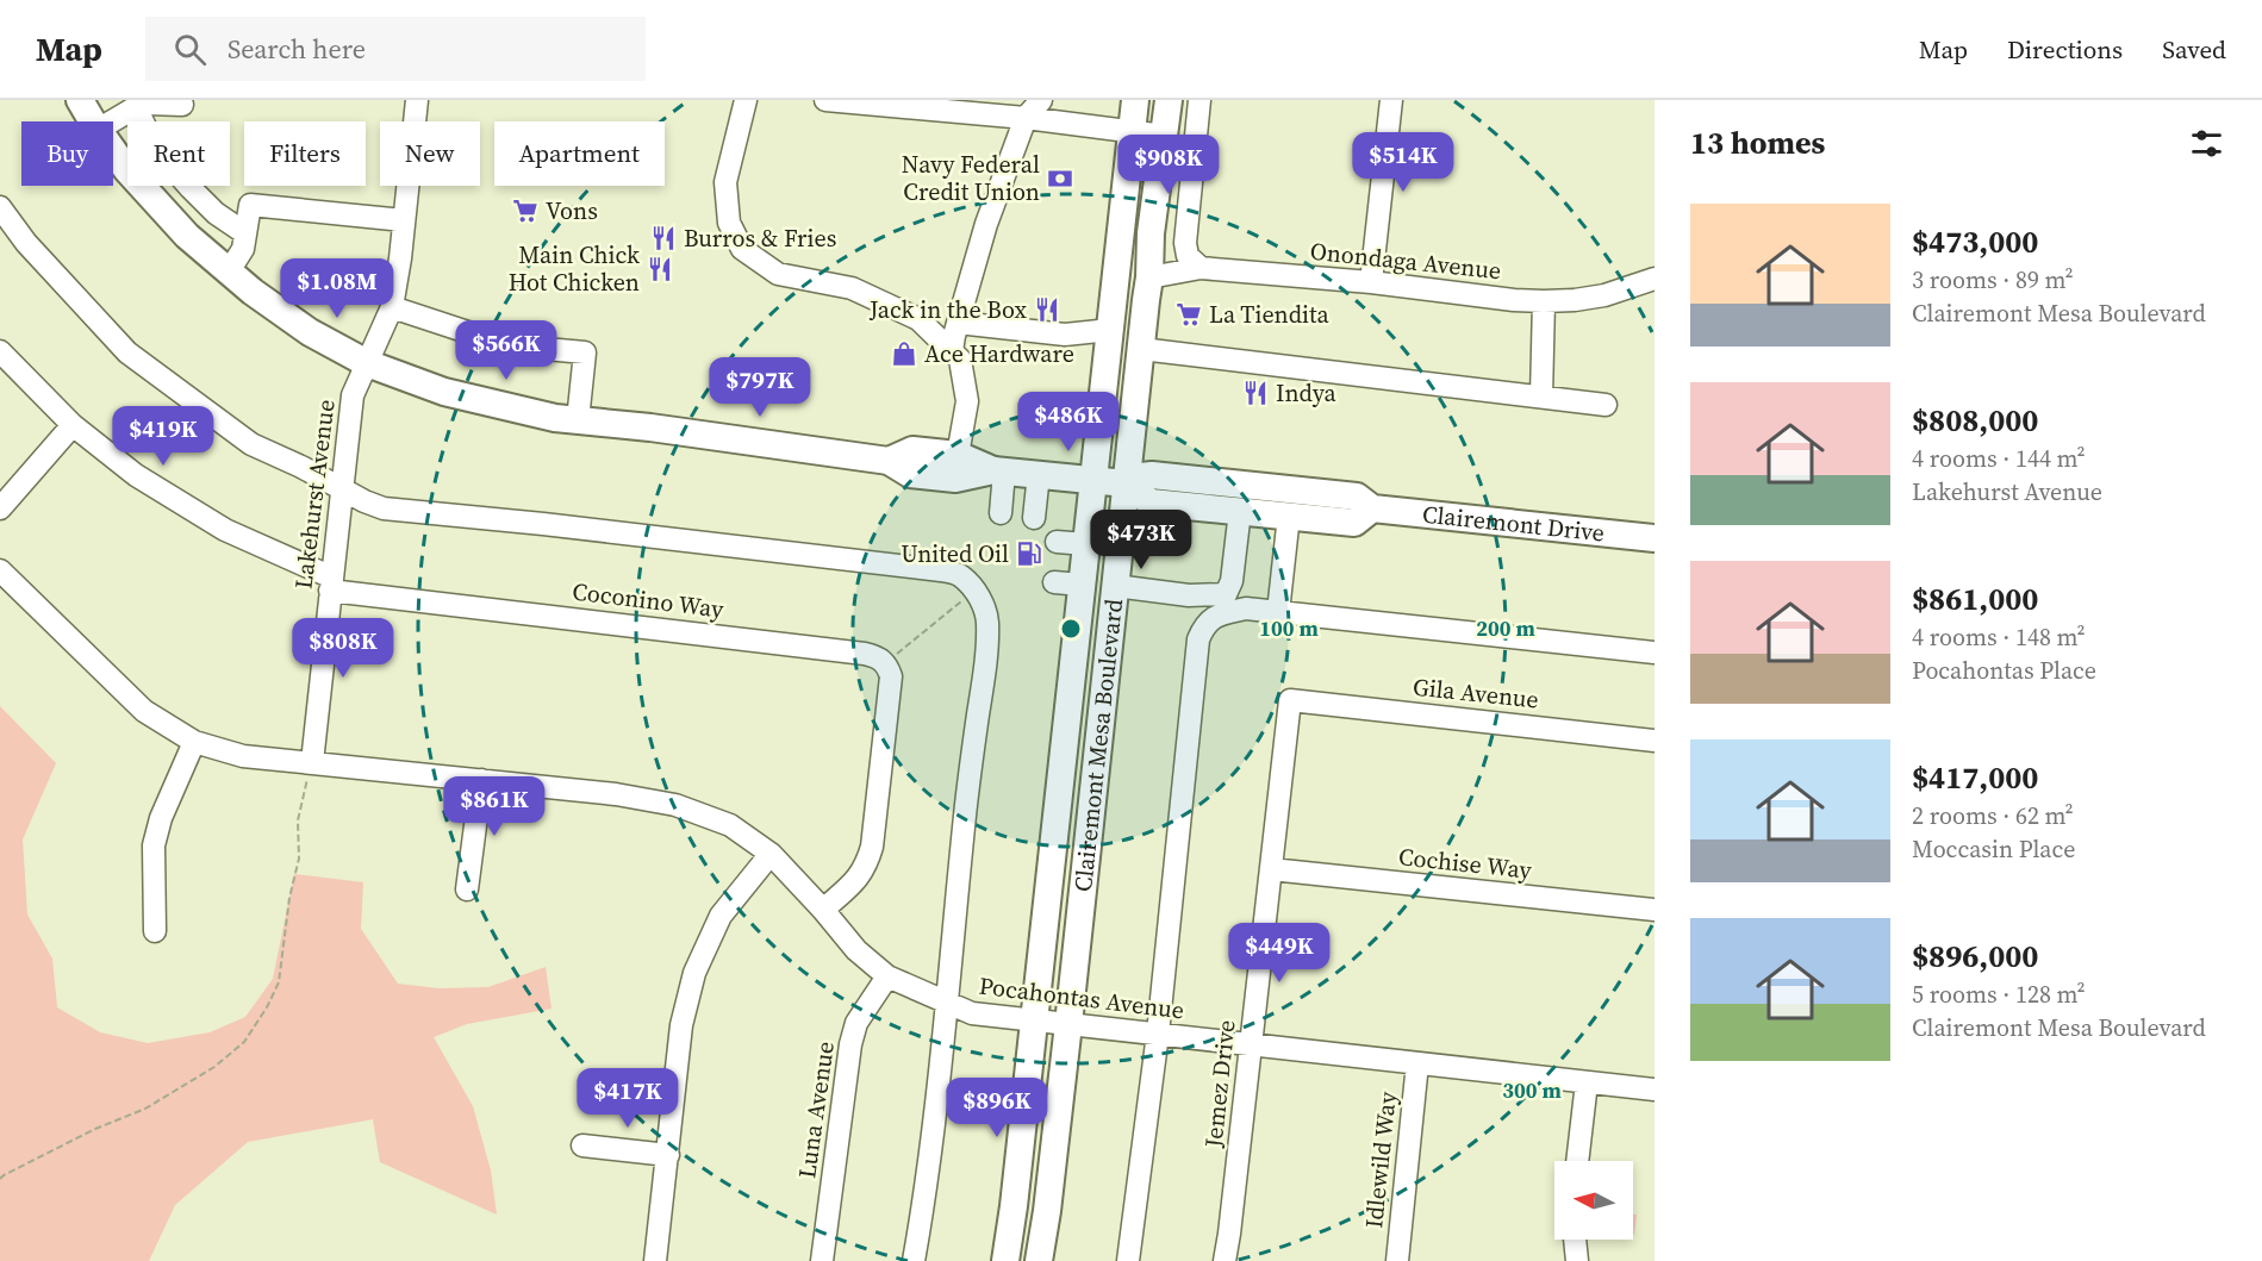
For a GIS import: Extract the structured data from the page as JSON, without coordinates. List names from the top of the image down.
{
  "streets": {
    "main road": ["Clairemont Drive", "Clairemont Mesa Boulevard"],
    "street": [
      "Onondaga Avenue",
      "Lakehurst Avenue",
      "Coconino Way",
      "Gila Avenue",
      "Cochise Way",
      "Pocahontas Avenue",
      "Jemez Drive",
      "Luna Avenue",
      "Idlewild Way"
    ]
  },
  "crossings": [
    ["Onondaga Avenue", "Clairemont Mesa Boulevard"],
    ["Lakehurst Avenue", "Clairemont Drive"],
    ["Lakehurst Avenue", "Coconino Way"],
    ["Lakehurst Avenue", "Pocahontas Avenue"],
    ["Clairemont Drive", "Clairemont Mesa Boulevard"],
    ["Gila Avenue", "Jemez Drive"],
    ["Clairemont Mesa Boulevard", "Pocahontas Avenue"],
    ["Cochise Way", "Jemez Drive"],
    ["Pocahontas Avenue", "Jemez Drive"],
    ["Pocahontas Avenue", "Luna Avenue"],
    ["Pocahontas Avenue", "Idlewild Way"]
  ],
  "places": {
    "bank": ["Navy Federal Credit Union"],
    "supermarket": ["Vons", "La Tiendita"],
    "restaurant": [
      "Burros & Fries",
      "Main Chick Hot Chicken",
      "Jack in the Box",
      "Indya"
    ],
    "shop": ["Ace Hardware"],
    "fuel station": ["United Oil"]
  },
  "north": "left",
  "page": {
    "header": "Map",
    "search": "Search here",
    "nav": ["Map", "Directions", "Saved"],
    "heading": "13 homes",
    "chip": [
      "Buy",
      "Rent",
      "Filters",
      "New",
      "Apartment"
    ],
    "price": [
      "$514K",
      "$908K",
      "$1.08M",
      "$566K",
      "$797K",
      "$486K",
      "$419K",
      "$473K",
      "$808K",
      "$861K",
      "$449K",
      "$417K",
      "$896K"
    ],
    "list": [
      {
        "name": "$473,000",
        "note": "3 rooms · 89 m² · Clairemont Mesa Boulevard"
      },
      {
        "name": "$808,000",
        "note": "4 rooms · 144 m² · Lakehurst Avenue"
      },
      {
        "name": "$861,000",
        "note": "4 rooms · 148 m² · Pocahontas Place"
      },
      {
        "name": "$417,000",
        "note": "2 rooms · 62 m² · Moccasin Place"
      },
      {
        "name": "$896,000",
        "note": "5 rooms · 128 m² · Clairemont Mesa Boulevard"
      }
    ]
  },
  "rings": ["100 m", "200 m", "300 m"]
}
